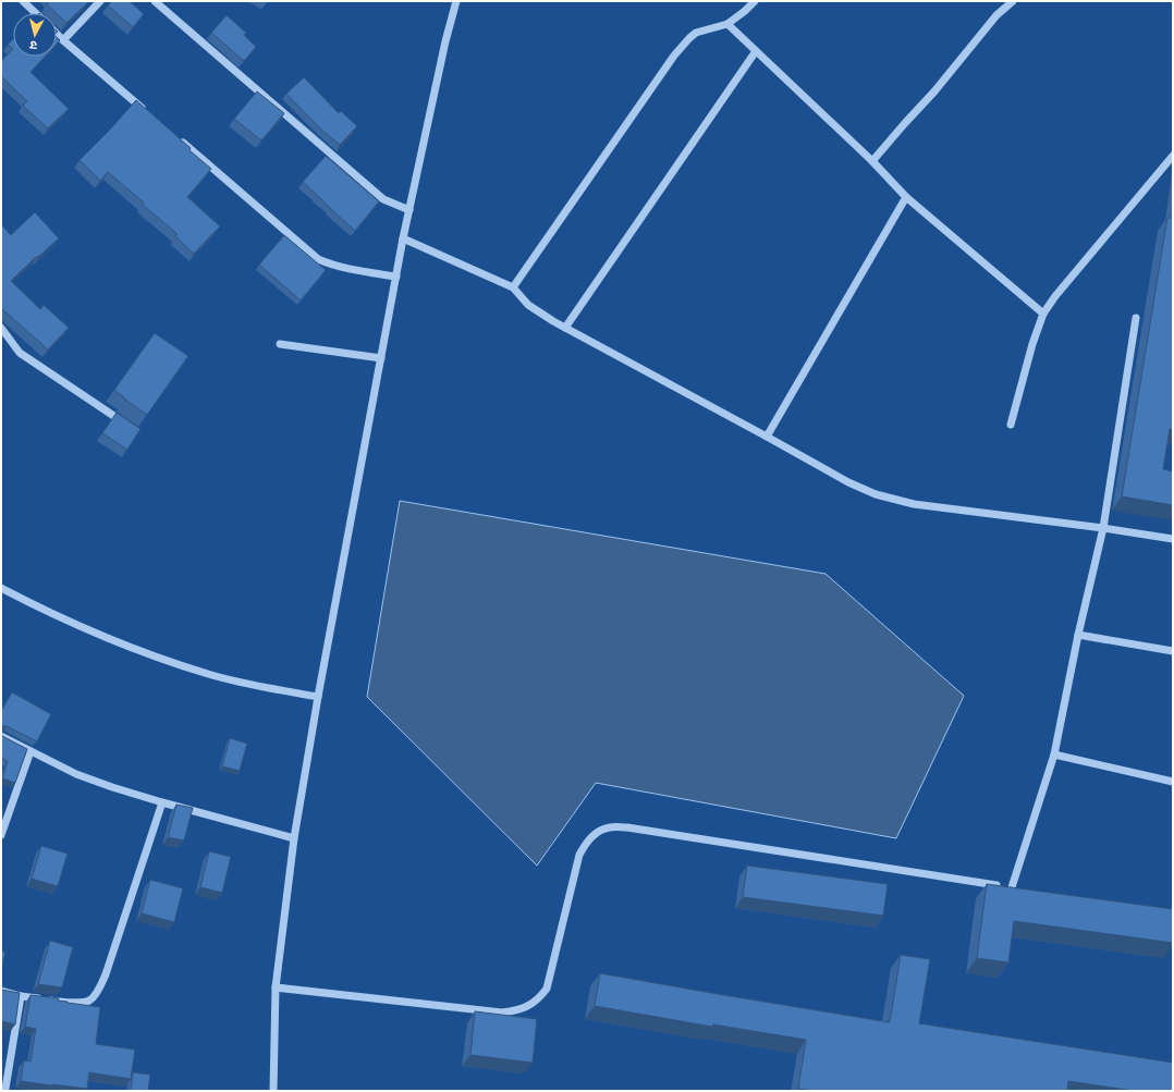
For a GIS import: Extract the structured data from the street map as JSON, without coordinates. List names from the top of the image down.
{
  "north": "bottom"
}
